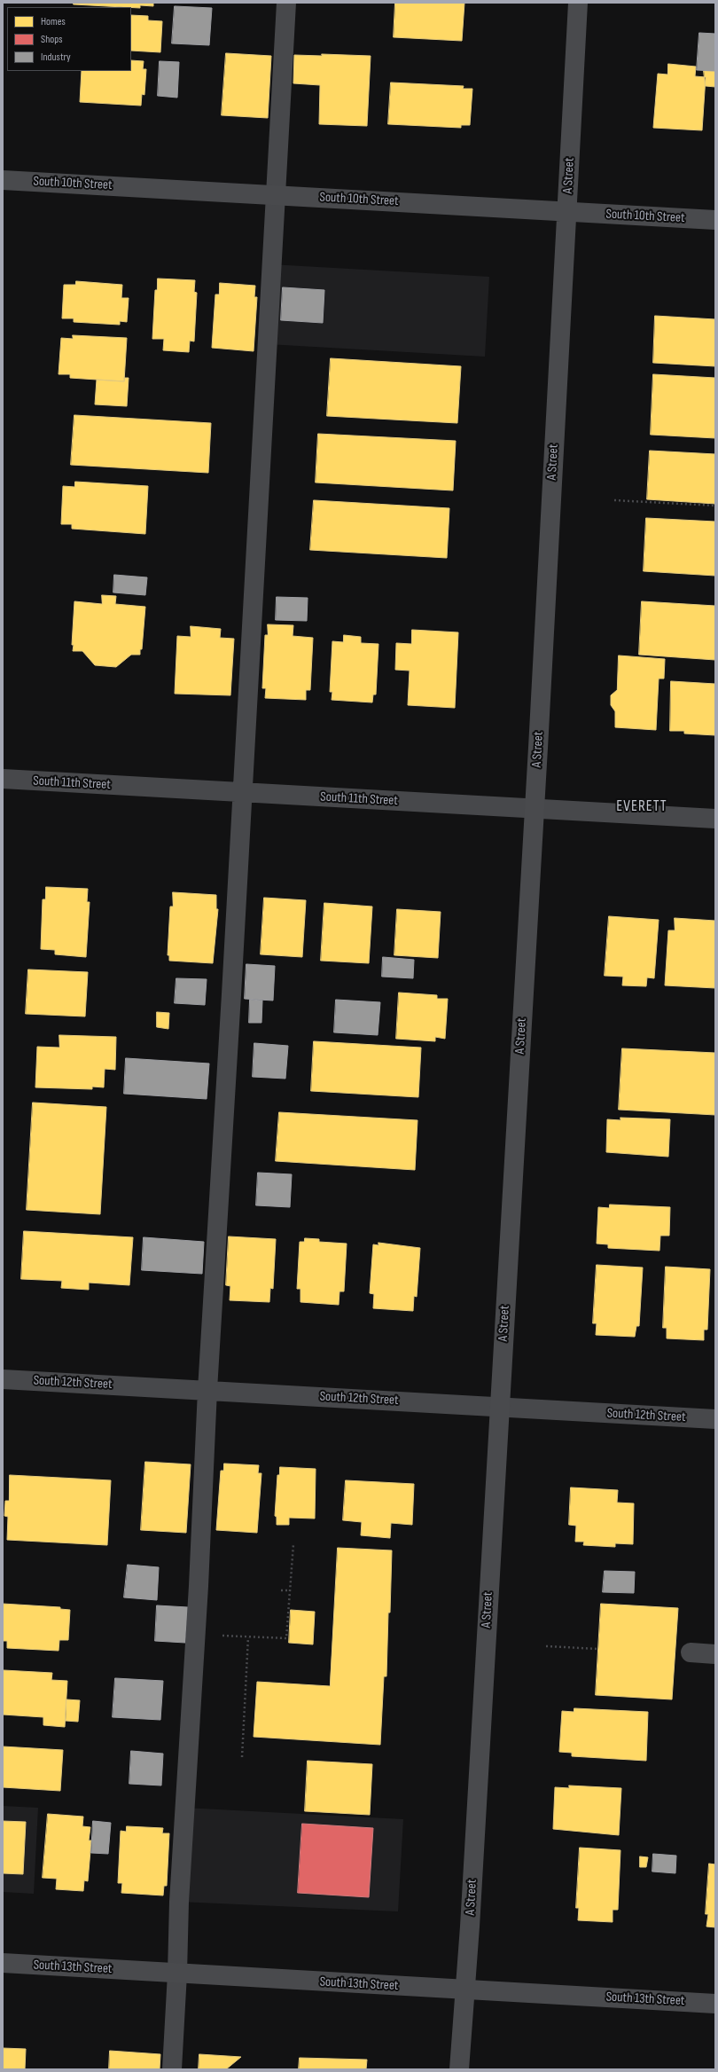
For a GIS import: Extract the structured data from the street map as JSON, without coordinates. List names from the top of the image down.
{
  "streets": {
    "main road": ["A Street", "South 10th Street", "South 13th Street"],
    "street": ["South 11th Street", "South 12th Street"]
  },
  "crossings": [
    ["A Street", "South 10th Street"],
    ["A Street", "South 11th Street"],
    ["A Street", "South 12th Street"],
    ["A Street", "South 13th Street"]
  ],
  "districts": ["EVERETT"],
  "legend": ["Homes", "Shops", "Industry"]
}
